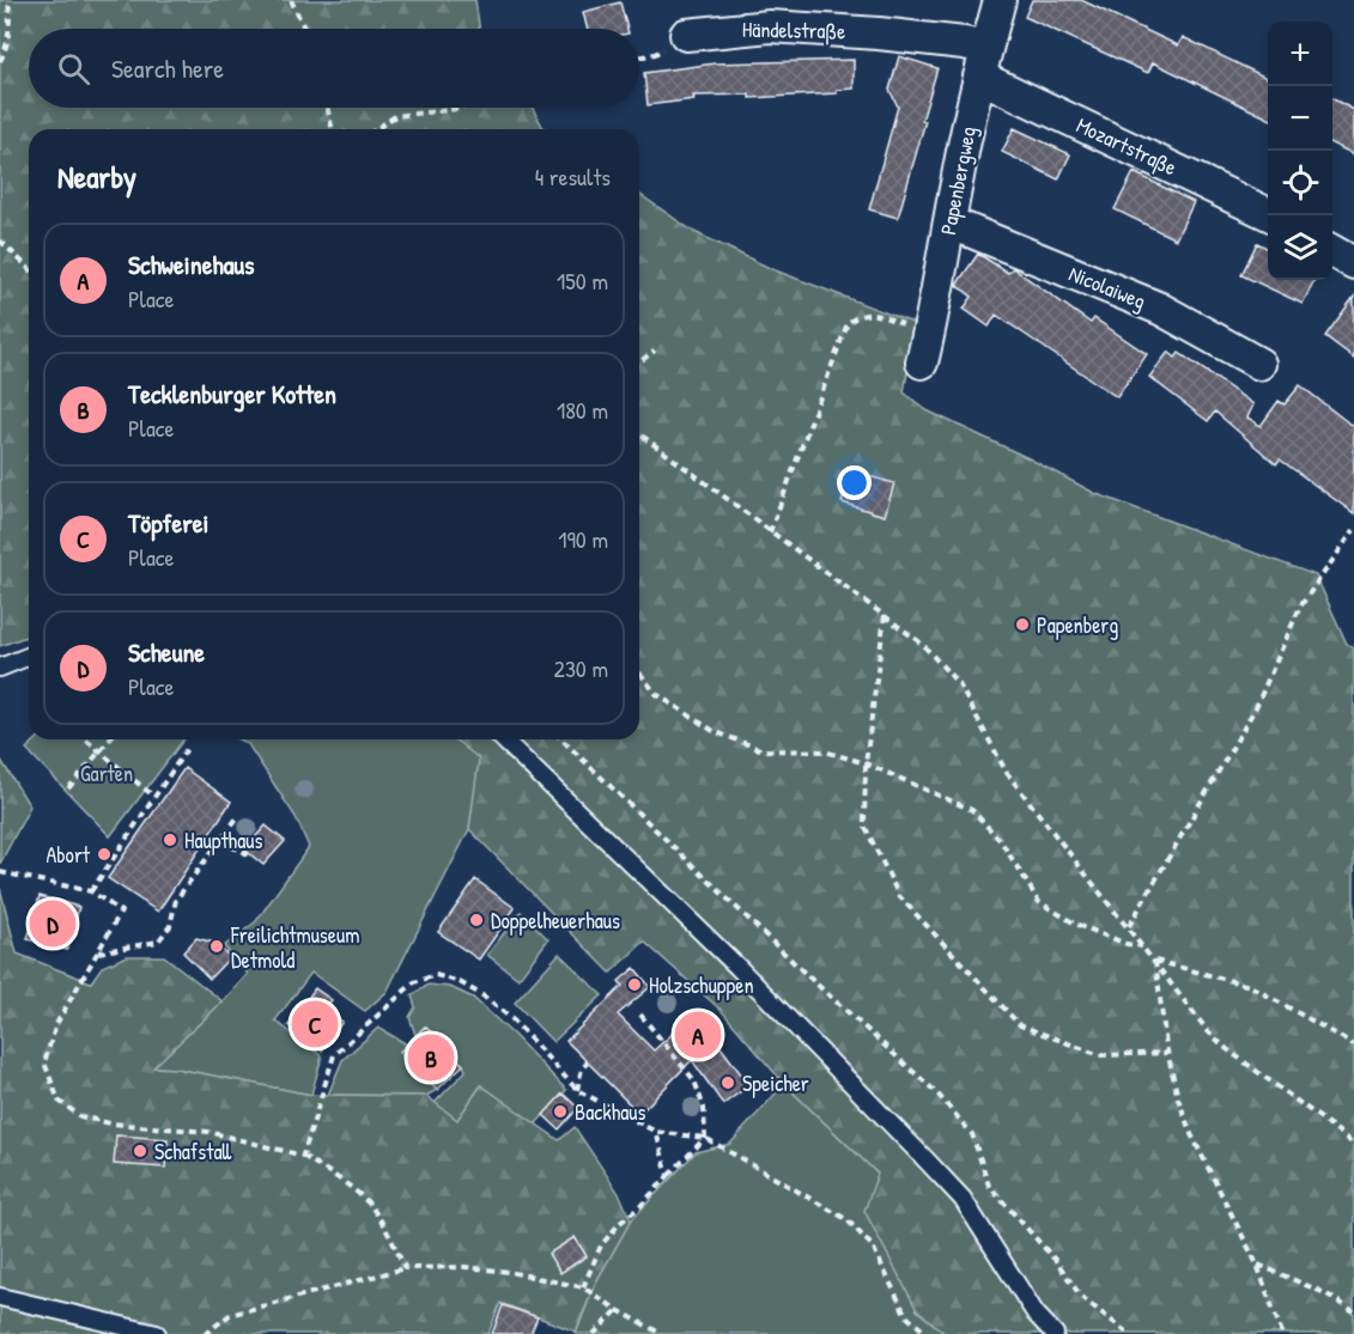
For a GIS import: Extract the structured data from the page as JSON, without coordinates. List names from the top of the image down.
{
  "streets": {
    "street": [
      "Händelstraße",
      "Mozartstraße",
      "Papenbergweg",
      "Nicolaiweg"
    ]
  },
  "crossings": [
    ["Händelstraße", "Mozartstraße"],
    ["Händelstraße", "Papenbergweg"],
    ["Mozartstraße", "Papenbergweg"],
    ["Papenbergweg", "Nicolaiweg"]
  ],
  "parks": ["Garten"],
  "places": [
    "Papenberg",
    "Haupthaus",
    "Abort",
    "Doppelheuerhaus",
    "Freilichtmuseum Detmold",
    "Holzschuppen",
    "Speicher",
    "Backhaus",
    "Schafstall"
  ],
  "page": {
    "map_buttons": ["+", "−"],
    "search": "Search here",
    "heading": ["Nearby", "4 results"],
    "list": [
      {
        "mark": "A",
        "name": "Schweinehaus",
        "note": "Place",
        "value": "150 m"
      },
      {
        "mark": "B",
        "name": "Tecklenburger Kotten",
        "note": "Place",
        "value": "180 m"
      },
      {
        "mark": "C",
        "name": "Töpferei",
        "note": "Place",
        "value": "190 m"
      },
      {
        "mark": "D",
        "name": "Scheune",
        "note": "Place",
        "value": "230 m"
      }
    ],
    "pins": [
      "D",
      "C",
      "A",
      "B"
    ]
  }
}
